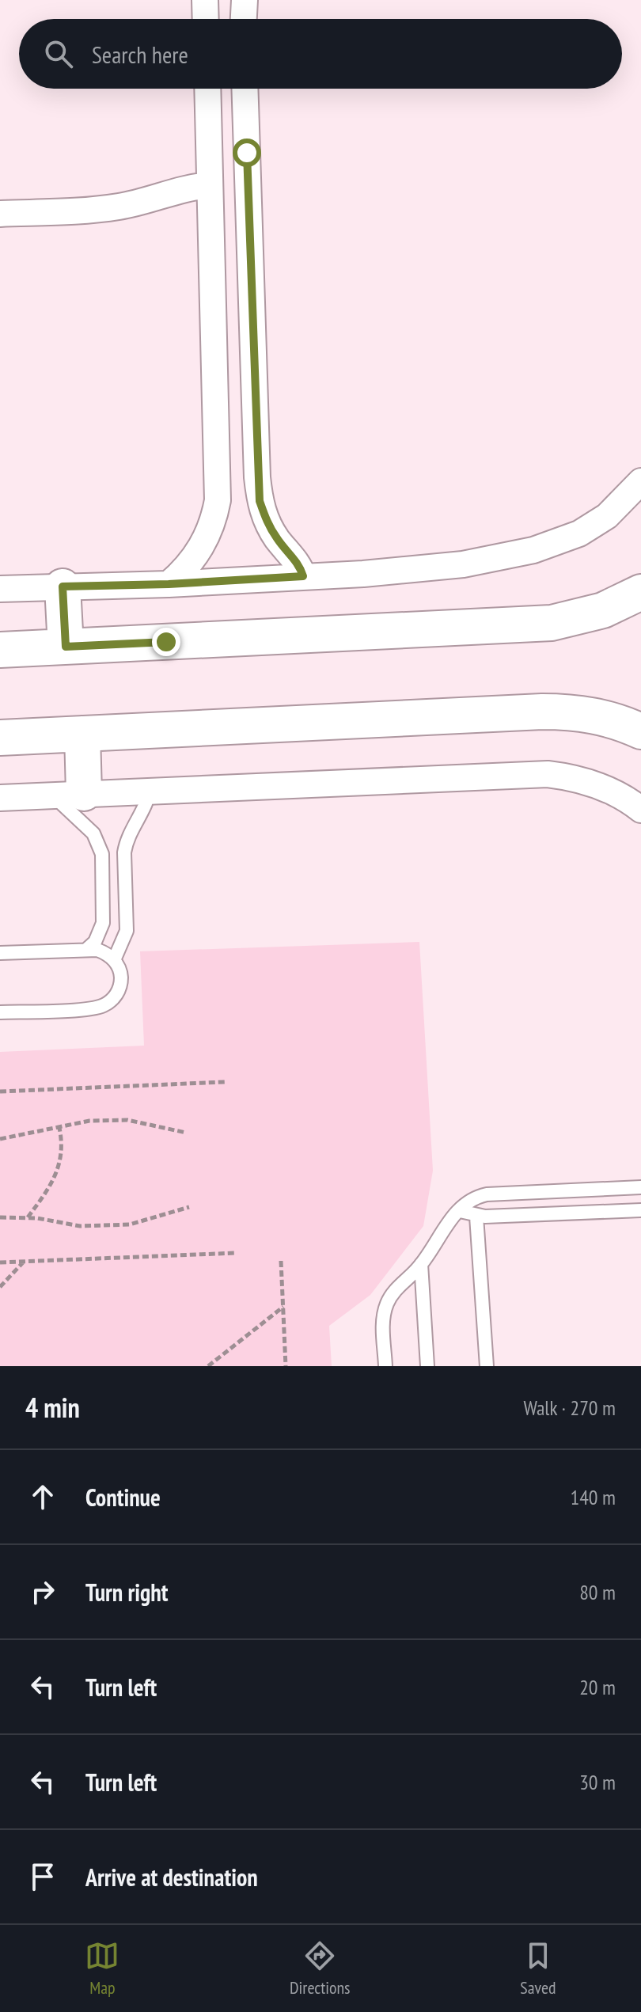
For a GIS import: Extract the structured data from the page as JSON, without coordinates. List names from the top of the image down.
{
  "page": {
    "search": "Search here",
    "heading": ["4 min", "Walk · 270 m"],
    "list": [
      ["Continue", "140 m"],
      ["Turn right", "80 m"],
      ["Turn left", "20 m"],
      ["Turn left", "30 m"],
      "Arrive at destination"
    ],
    "nav": ["Map", "Directions", "Saved"]
  }
}
